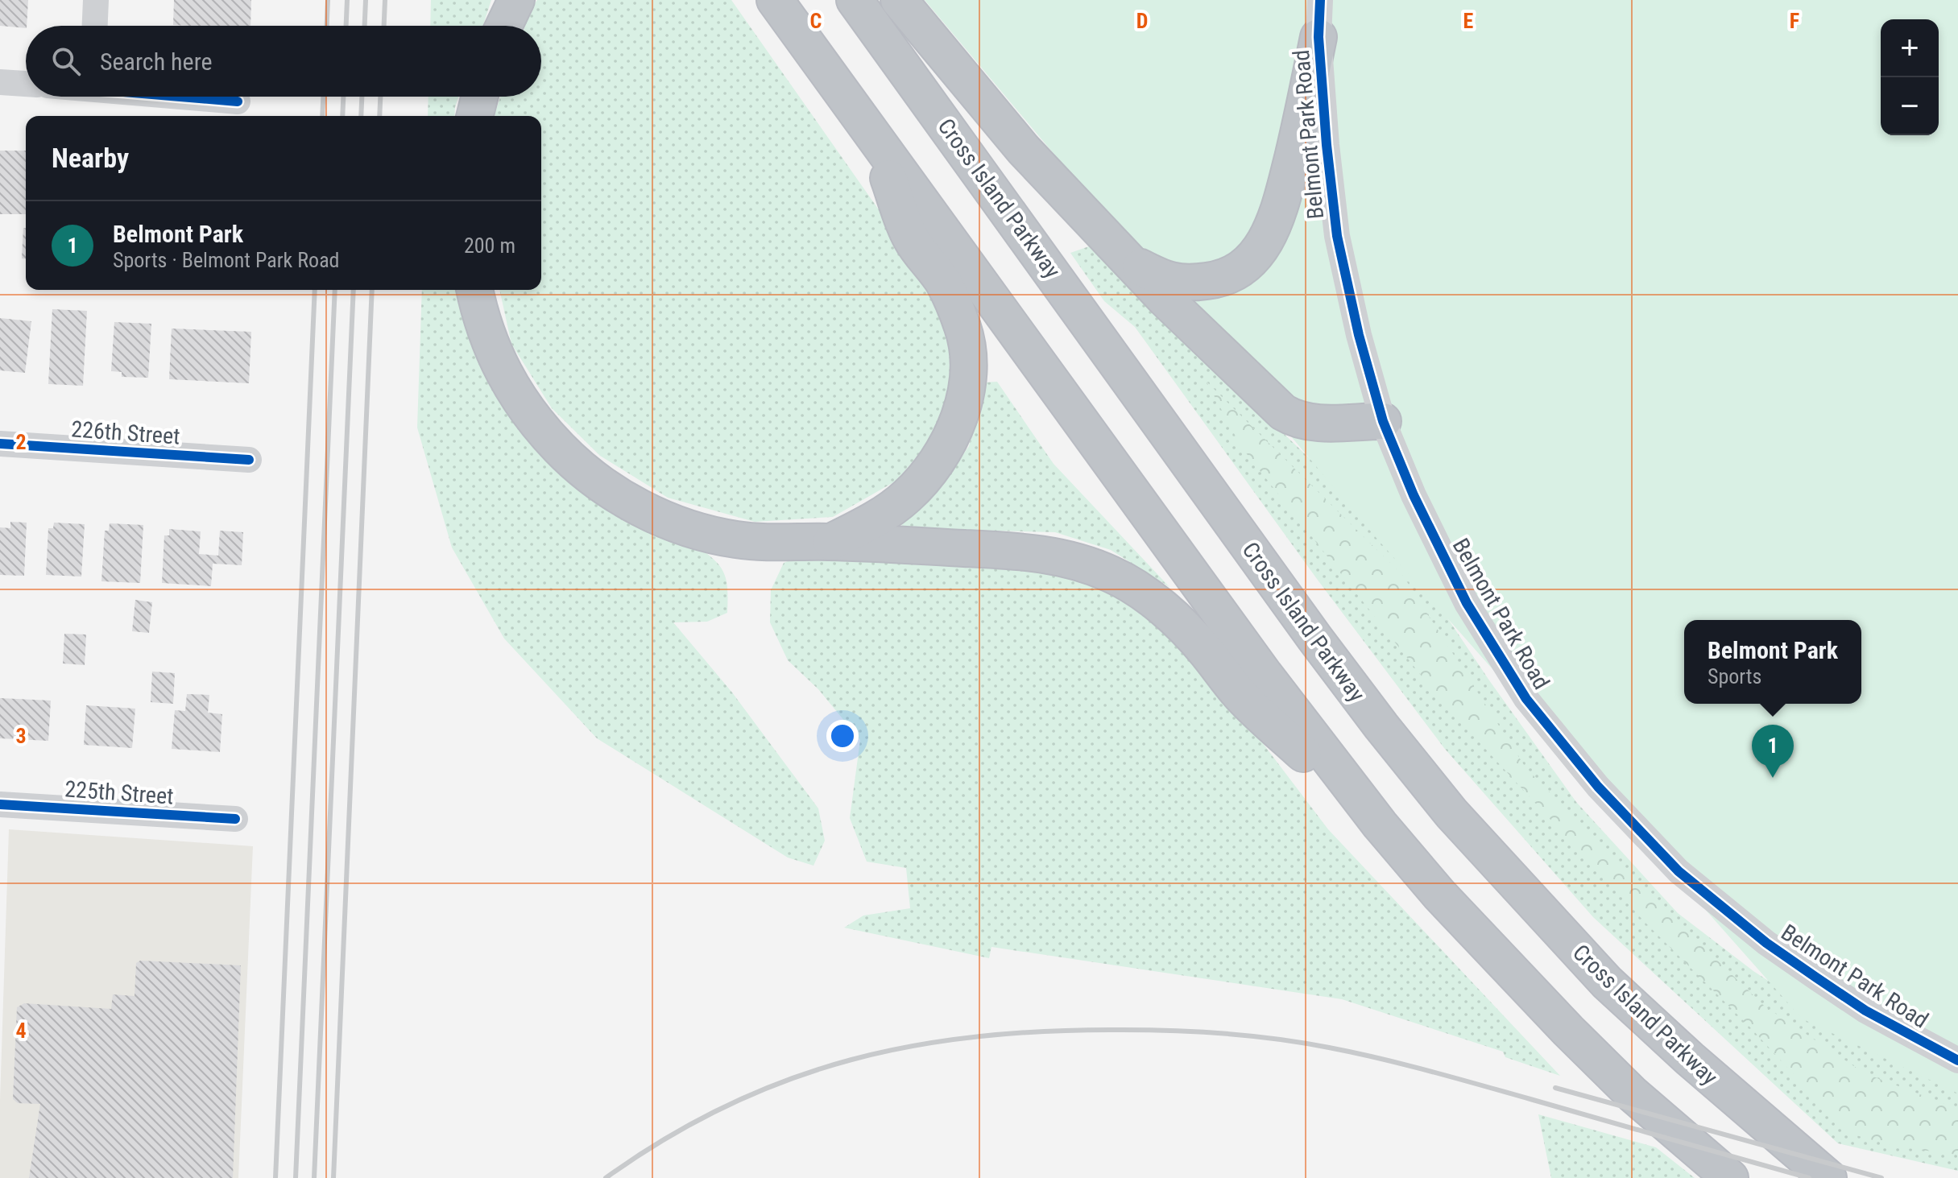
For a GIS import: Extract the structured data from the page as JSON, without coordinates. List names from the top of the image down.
{
  "streets": {
    "highway": ["Cross Island Parkway"],
    "street": ["Belmont Park Road", "226th Street", "225th Street"]
  },
  "page": {
    "map_buttons": ["+", "−"],
    "search": "Search here",
    "heading": "Nearby",
    "list": [
      {
        "mark": "1",
        "name": "Belmont Park",
        "note": "Sports · Belmont Park Road",
        "value": "200 m"
      }
    ],
    "popup": ["Belmont Park", "Sports"],
    "pins": "1"
  },
  "grid": {
    "columns": [
      "C",
      "D",
      "E",
      "F"
    ],
    "rows": ["2", "3", "4"]
  }
}
